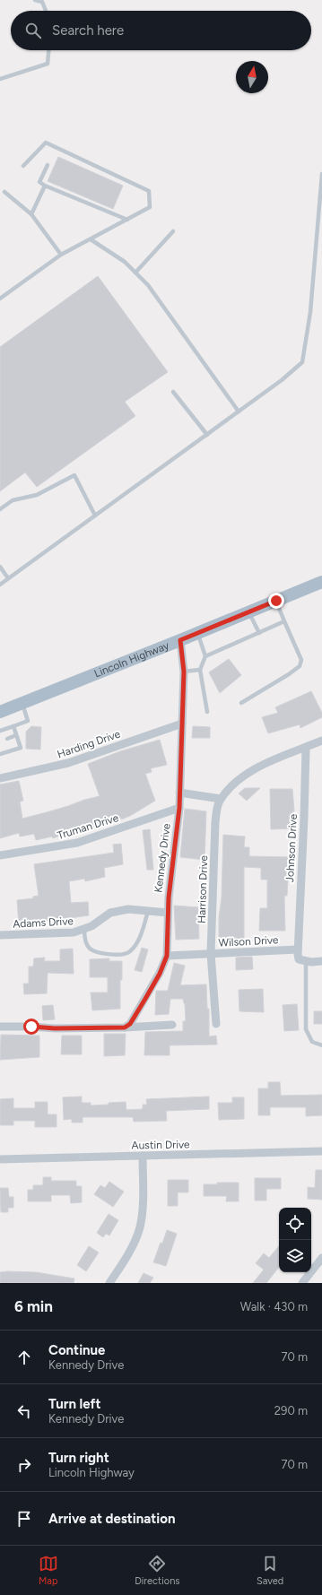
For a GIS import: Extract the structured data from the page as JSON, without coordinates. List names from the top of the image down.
{
  "streets": {
    "main road": ["Lincoln Highway"],
    "street": [
      "Harding Drive",
      "Truman Drive",
      "Johnson Drive",
      "Kennedy Drive",
      "Harrison Drive",
      "Adams Drive",
      "Wilson Drive",
      "Austin Drive"
    ]
  },
  "crossings": [
    ["Lincoln Highway", "Kennedy Drive"],
    ["Harding Drive", "Kennedy Drive"],
    ["Truman Drive", "Kennedy Drive"],
    ["Johnson Drive", "Wilson Drive"],
    ["Kennedy Drive", "Adams Drive"],
    ["Kennedy Drive", "Wilson Drive"],
    ["Harrison Drive", "Wilson Drive"]
  ],
  "north": "top",
  "page": {
    "search": "Search here",
    "heading": ["6 min", "Walk · 430 m"],
    "list": [
      ["Continue", "Kennedy Drive", "70 m"],
      ["Turn left", "Kennedy Drive", "290 m"],
      ["Turn right", "Lincoln Highway", "70 m"],
      "Arrive at destination"
    ],
    "nav": ["Map", "Directions", "Saved"]
  }
}
